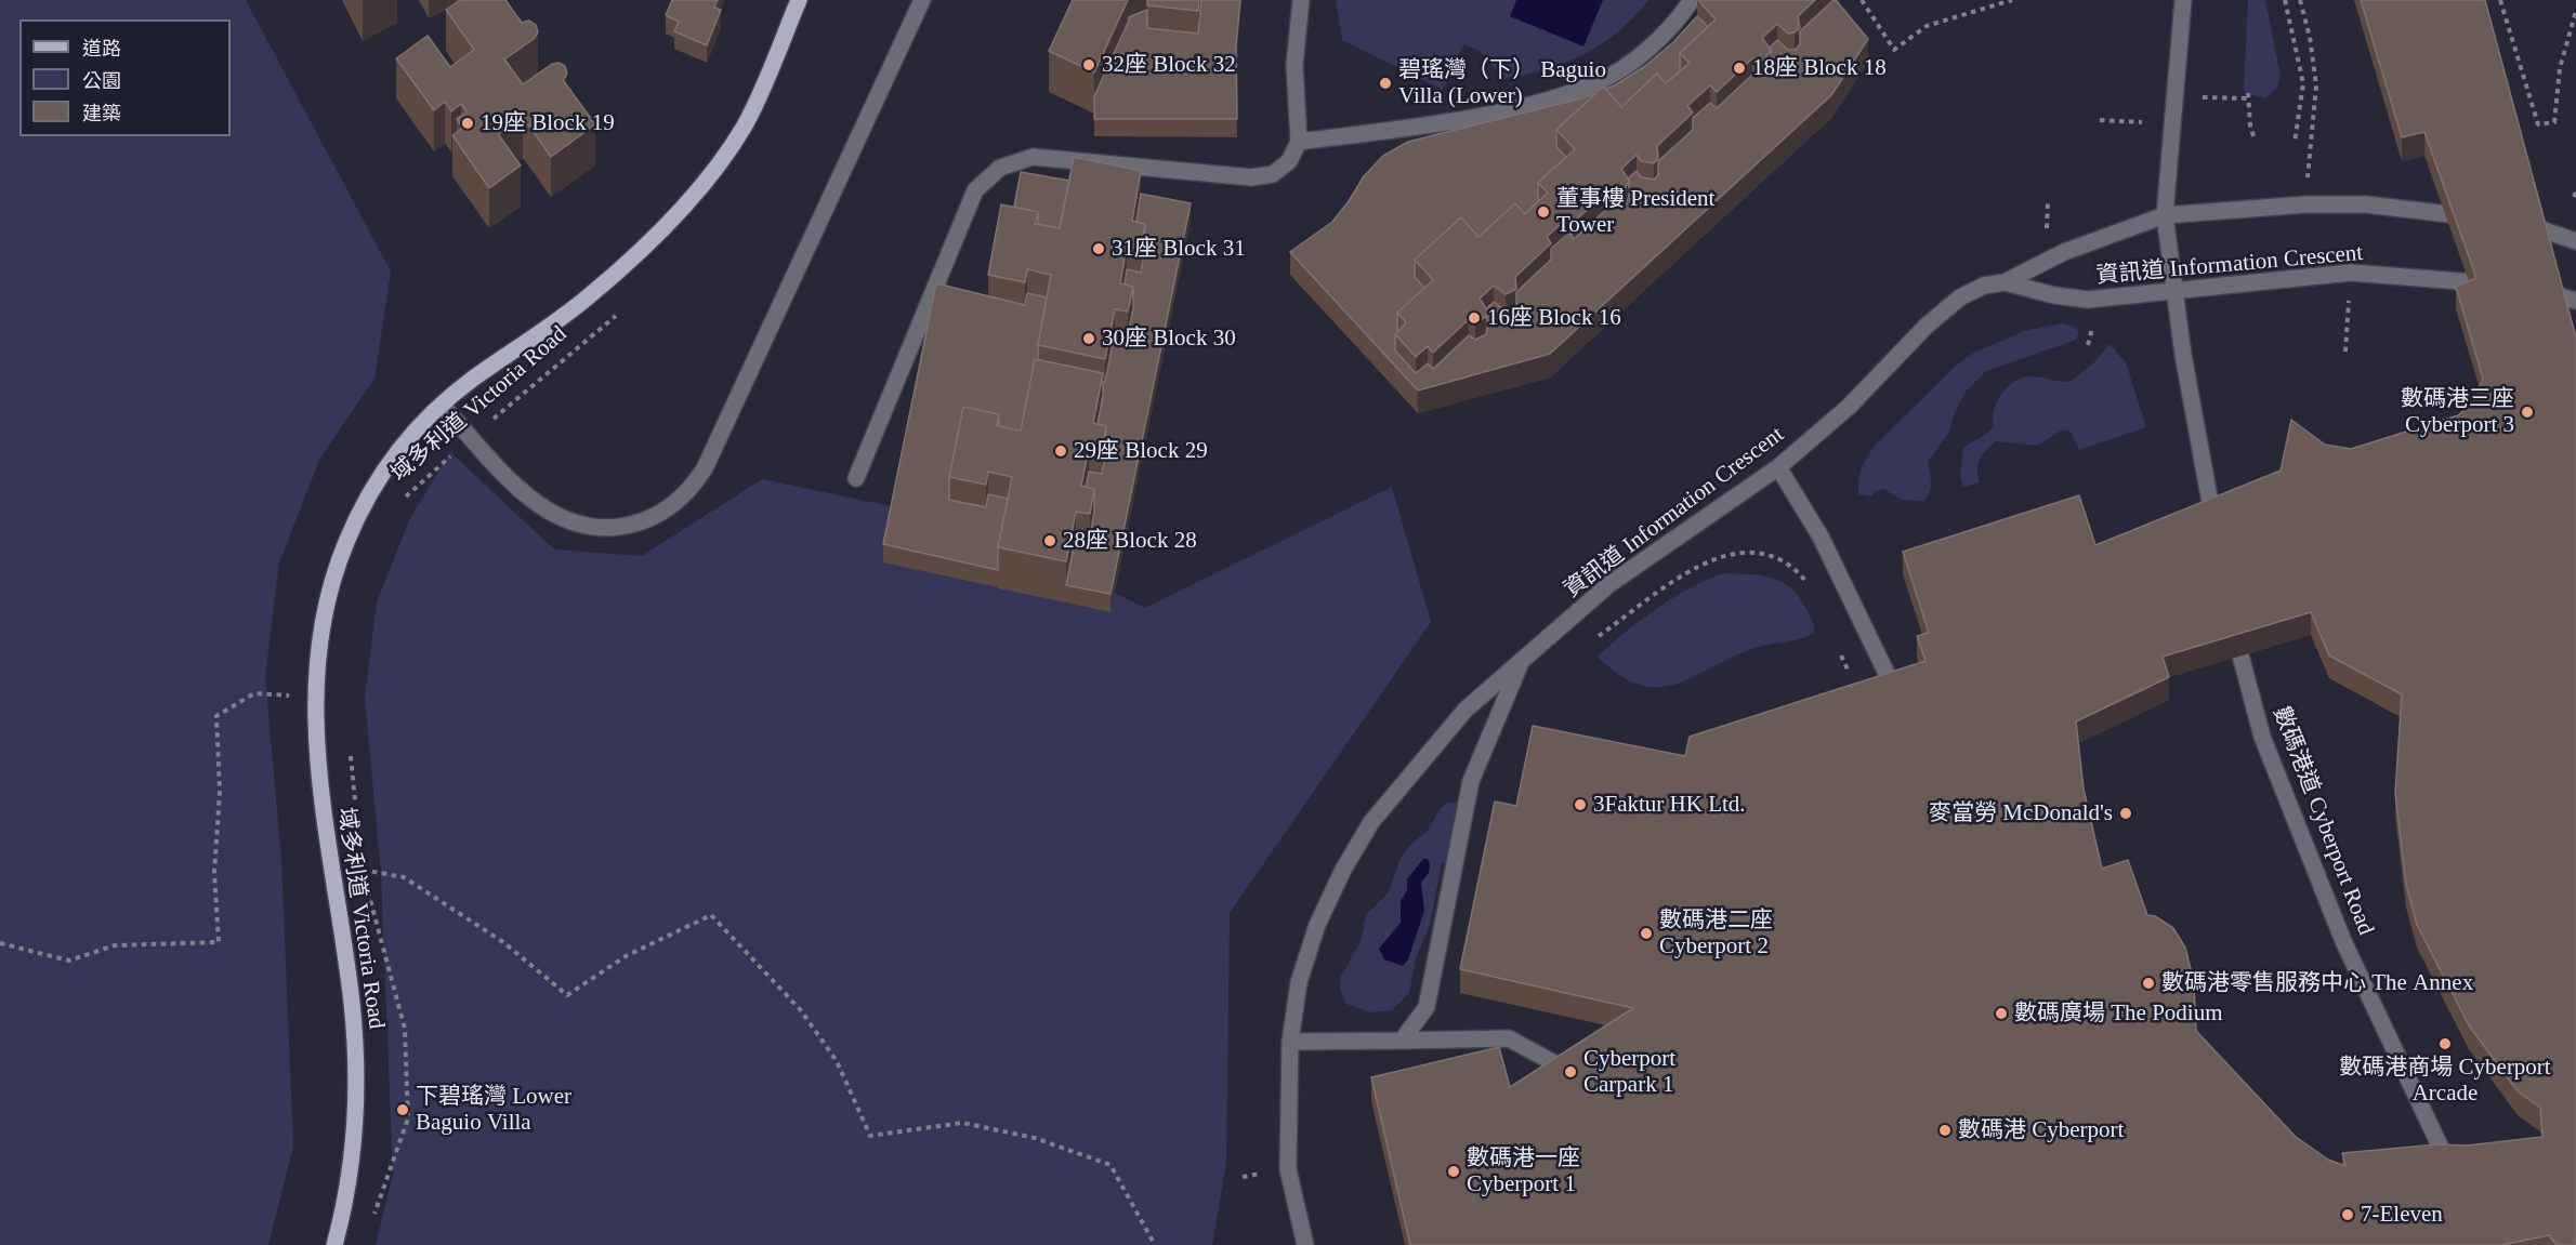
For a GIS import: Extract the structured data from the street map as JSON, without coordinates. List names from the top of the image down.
{
  "streets": {
    "main road": ["域多利道 Victoria Road"],
    "street": ["資訊道 Information Crescent", "數碼港道 Cyberport Road"]
  },
  "places": [
    "32座 Block 32",
    "18座 Block 18",
    "碧瑤灣（下） Baguio Villa (Lower)",
    "19座 Block 19",
    "董事樓 President Tower",
    "31座 Block 31",
    "16座 Block 16",
    "30座 Block 30",
    "數碼港三座 Cyberport 3",
    "29座 Block 29",
    "28座 Block 28",
    "3Faktur HK Ltd.",
    "麥當勞 McDonald's",
    "數碼港二座 Cyberport 2",
    "數碼港零售服務中心 The Annex",
    "數碼廣場 The Podium",
    "數碼港商場 Cyberport Arcade",
    "Cyberport Carpark 1",
    "下碧瑤灣 Lower Baguio Villa",
    "數碼港 Cyberport",
    "數碼港一座 Cyberport 1",
    "7-Eleven"
  ],
  "legend": ["道路", "公園", "建築"]
}
